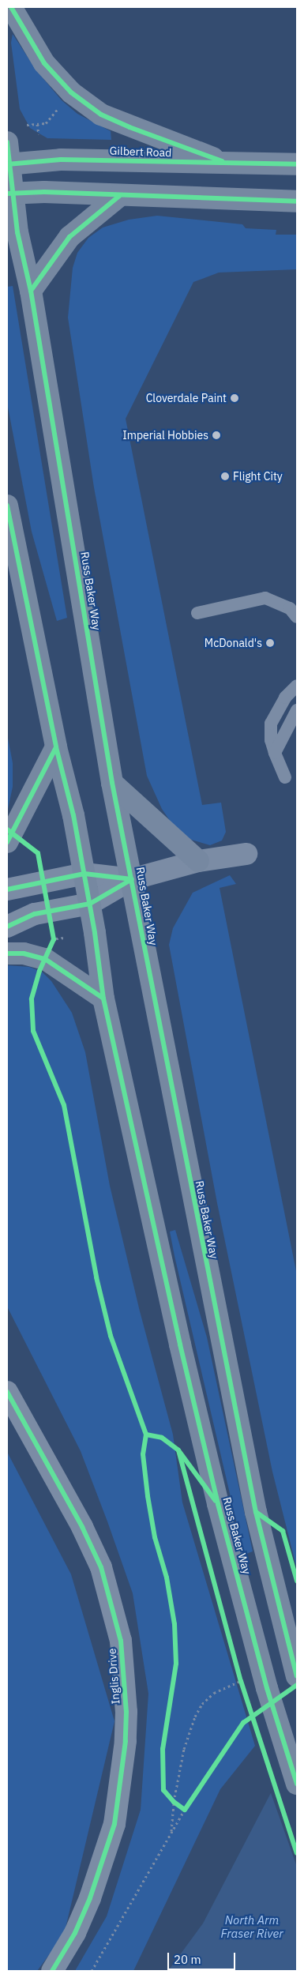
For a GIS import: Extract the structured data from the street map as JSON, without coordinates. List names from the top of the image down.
{
  "streets": {
    "main road": ["Gilbert Road", "Russ Baker Way"],
    "street": ["Inglis Drive"]
  },
  "crossings": [
    ["Gilbert Road", "Russ Baker Way"]
  ],
  "water": ["North Arm Fraser River"],
  "places": [
    "Cloverdale Paint",
    "Imperial Hobbies",
    "Flight City",
    "McDonald's"
  ],
  "scale_bar": "20 m"
}
